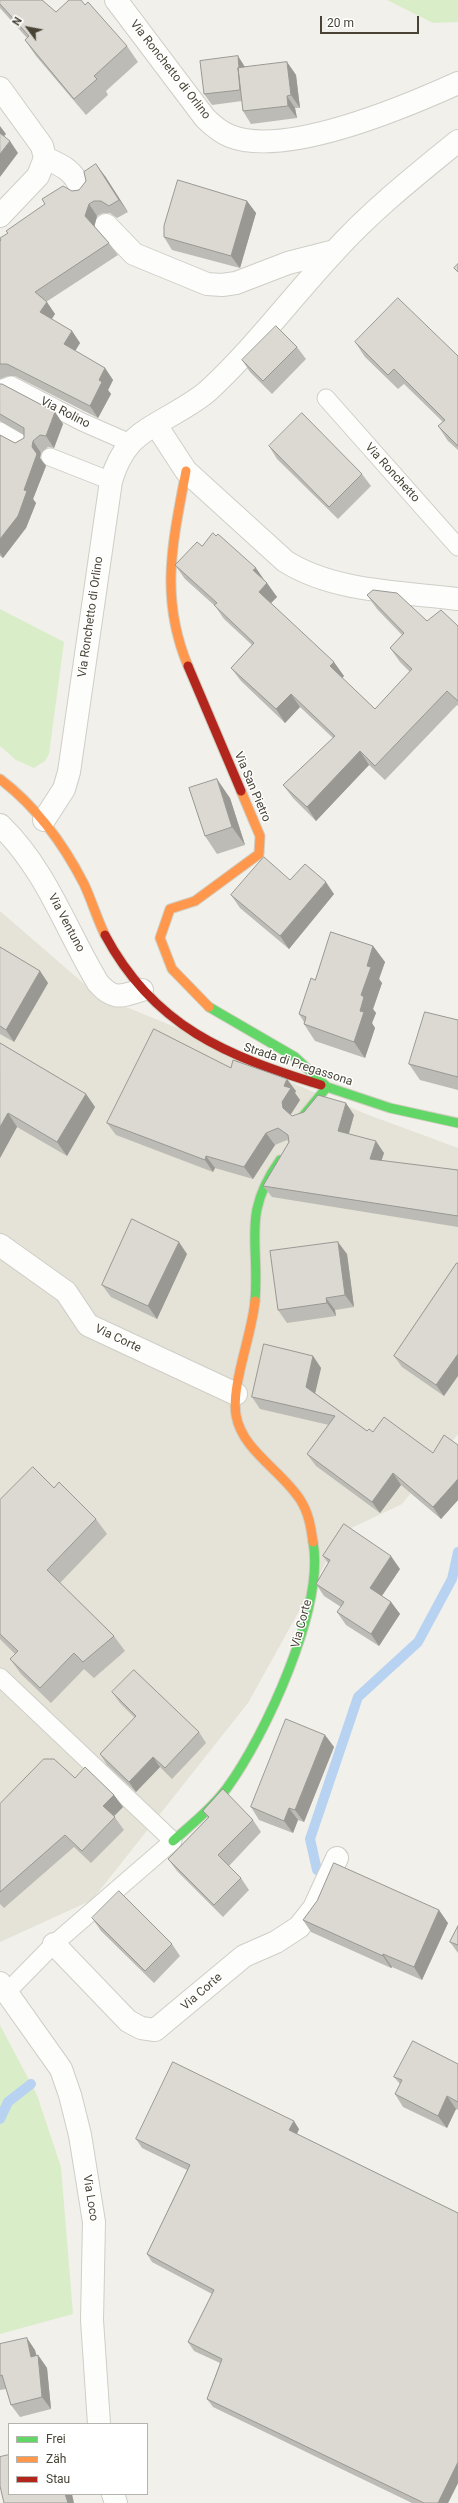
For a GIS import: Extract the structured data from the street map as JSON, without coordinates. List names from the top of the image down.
{
  "streets": {
    "street": [
      "Via Ronchetto di Orlino",
      "Via San Pietro",
      "Via Ventuno",
      "Strada di Pregassona",
      "Via Corte",
      "Via Loco"
    ],
    "lane": ["Via Rolino", "Via Ronchetto"]
  },
  "crossings": [
    ["Via Ronchetto di Orlino", "Via Rolino"],
    ["Via Ronchetto di Orlino", "Strada di Pregassona"],
    ["Via San Pietro", "Strada di Pregassona"],
    ["Via Ventuno", "Strada di Pregassona"],
    ["Via Corte", "Via Loco"]
  ],
  "legend": ["Frei", "Zäh", "Stau"],
  "scale_bar": "20 m",
  "north": "top left"
}
